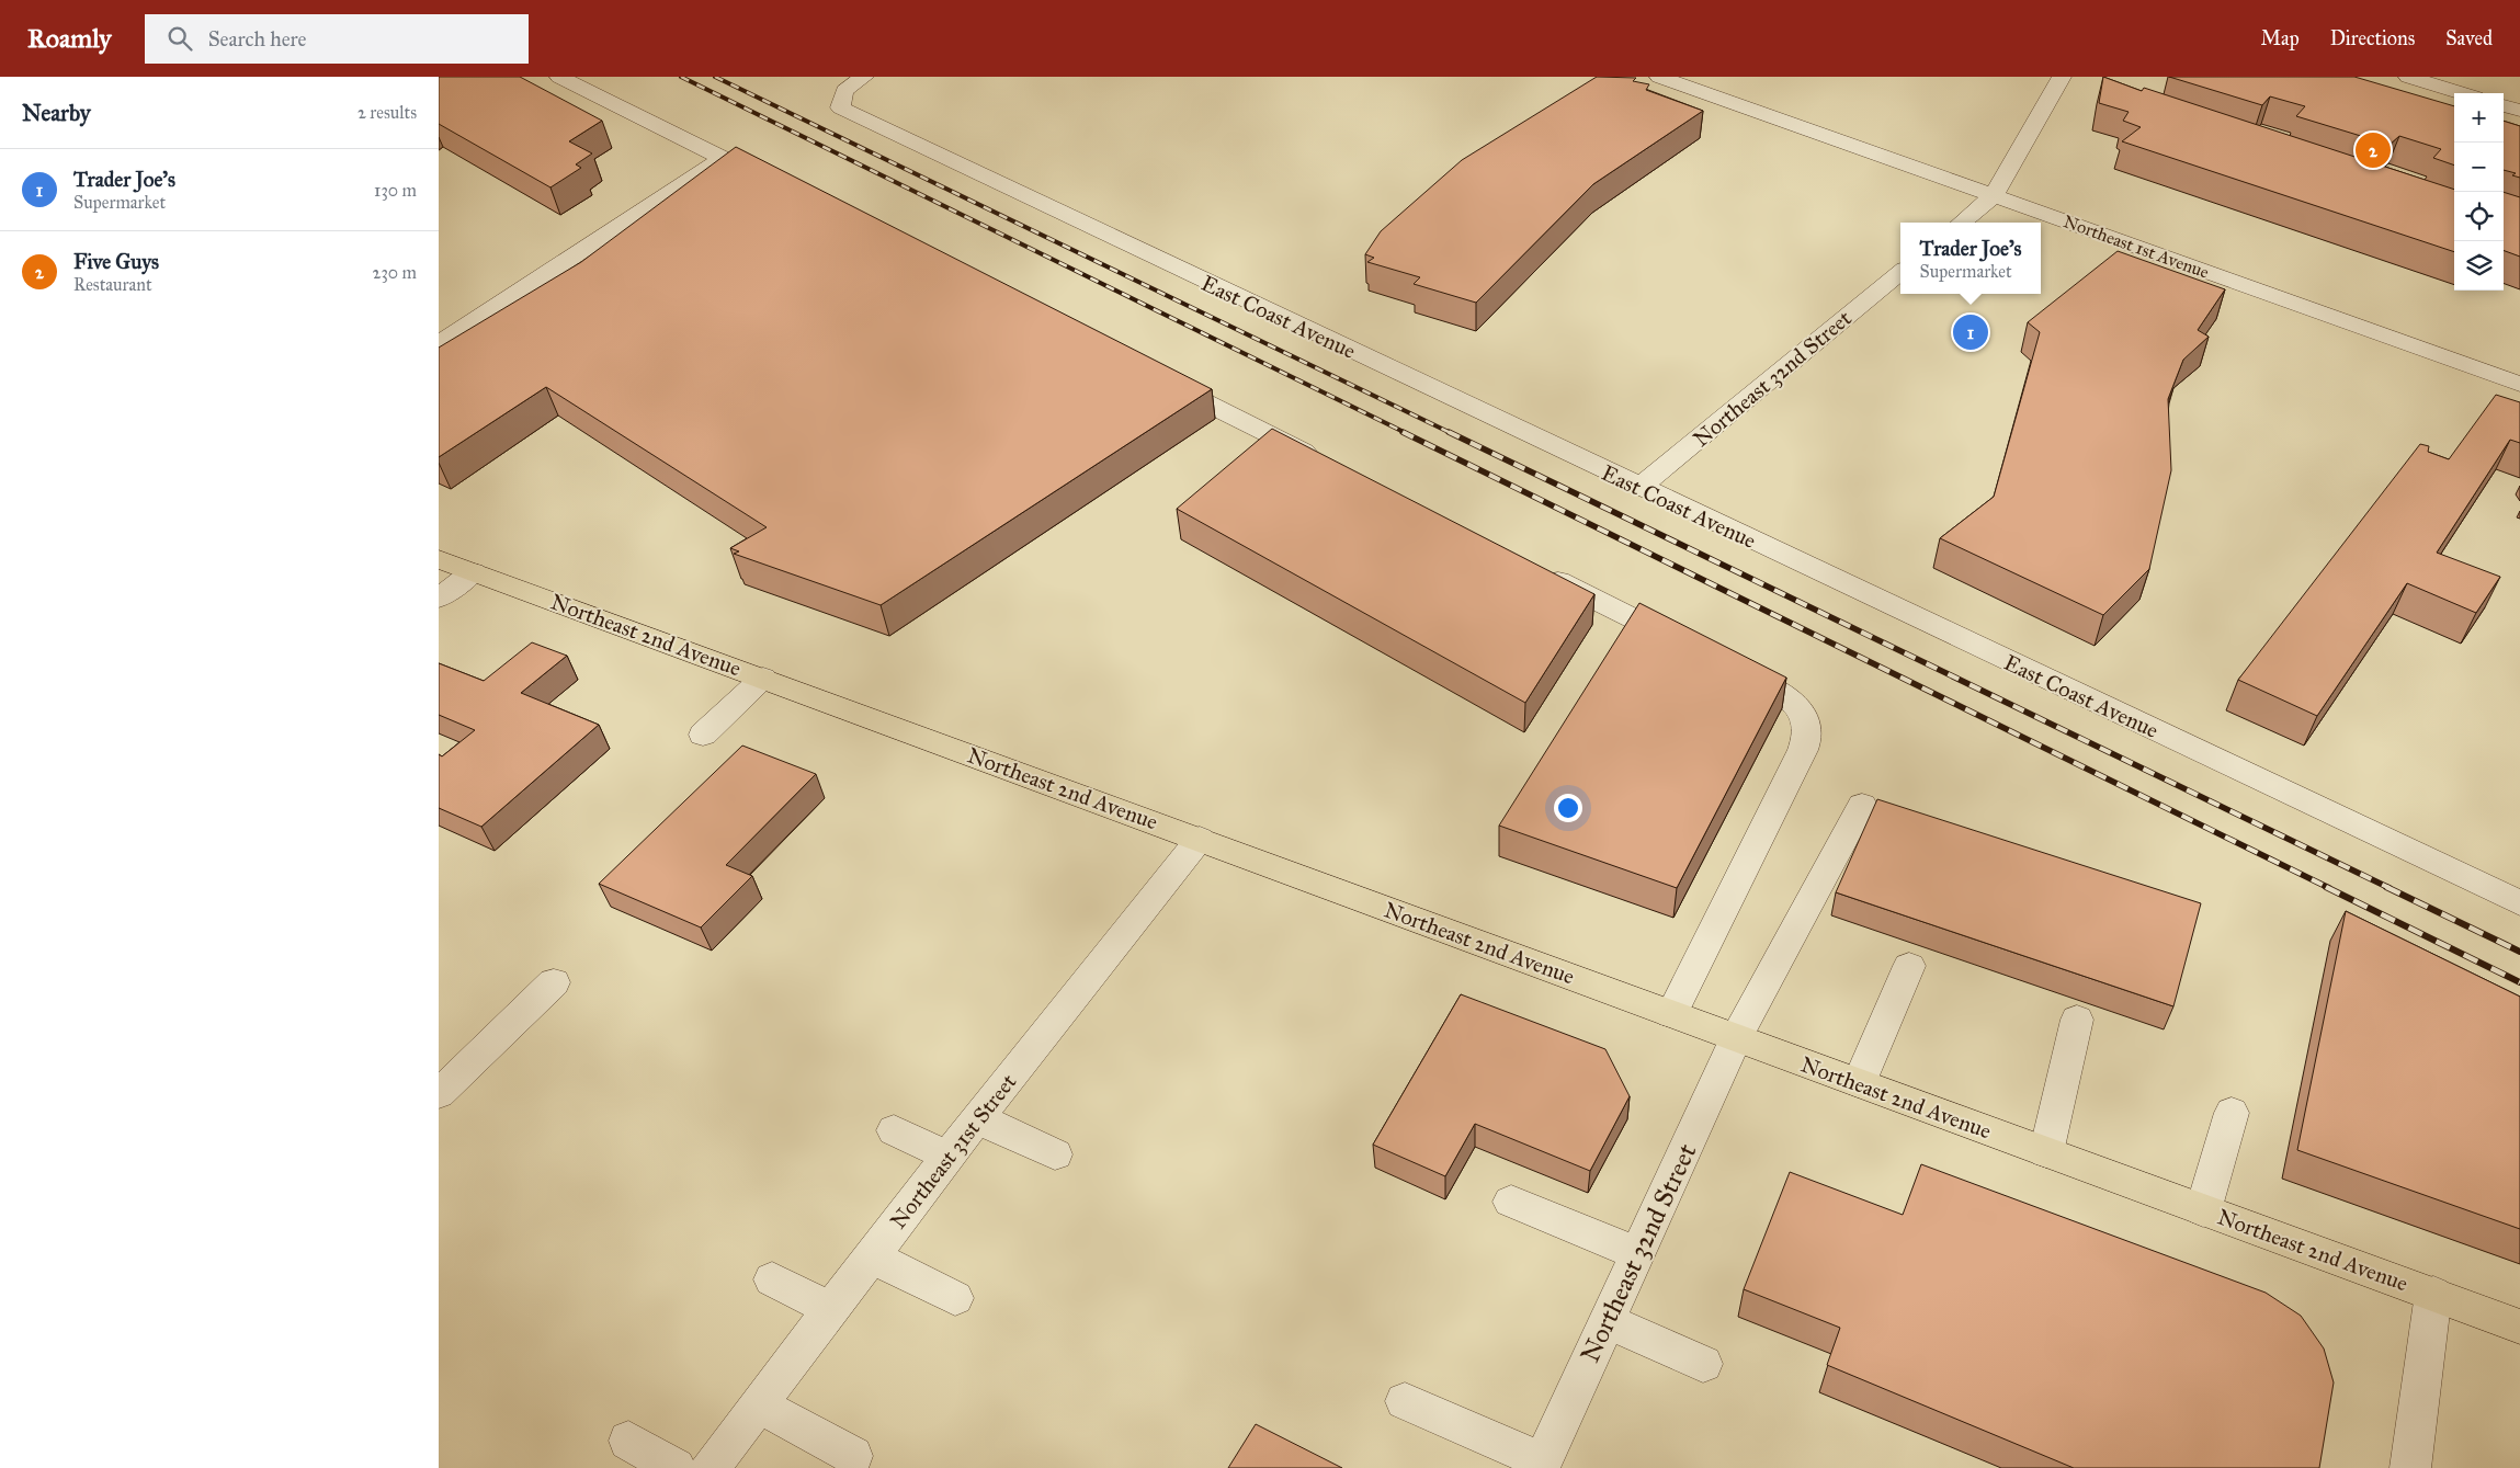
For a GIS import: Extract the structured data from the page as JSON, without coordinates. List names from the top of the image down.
{
  "streets": {
    "main road": ["Northeast 2nd Avenue"],
    "street": [
      "Northeast 1st Avenue",
      "East Coast Avenue",
      "Northeast 32nd Street",
      "Northeast 31st Street"
    ]
  },
  "crossings": [
    ["East Coast Avenue", "Northeast 32nd Street"],
    ["Northeast 32nd Street", "Northeast 2nd Avenue"],
    ["Northeast 2nd Avenue", "Northeast 31st Street"]
  ],
  "page": {
    "header": "Roamly",
    "search": "Search here",
    "nav": ["Map", "Directions", "Saved"],
    "heading": ["Nearby", "2 results"],
    "map_buttons": ["+", "−"],
    "pins": ["2", "1"],
    "list": [
      {
        "mark": "1",
        "name": "Trader Joe's",
        "note": "Supermarket",
        "value": "130 m"
      },
      {
        "mark": "2",
        "name": "Five Guys",
        "note": "Restaurant",
        "value": "230 m"
      }
    ],
    "popup": ["Trader Joe's", "Supermarket"]
  }
}
